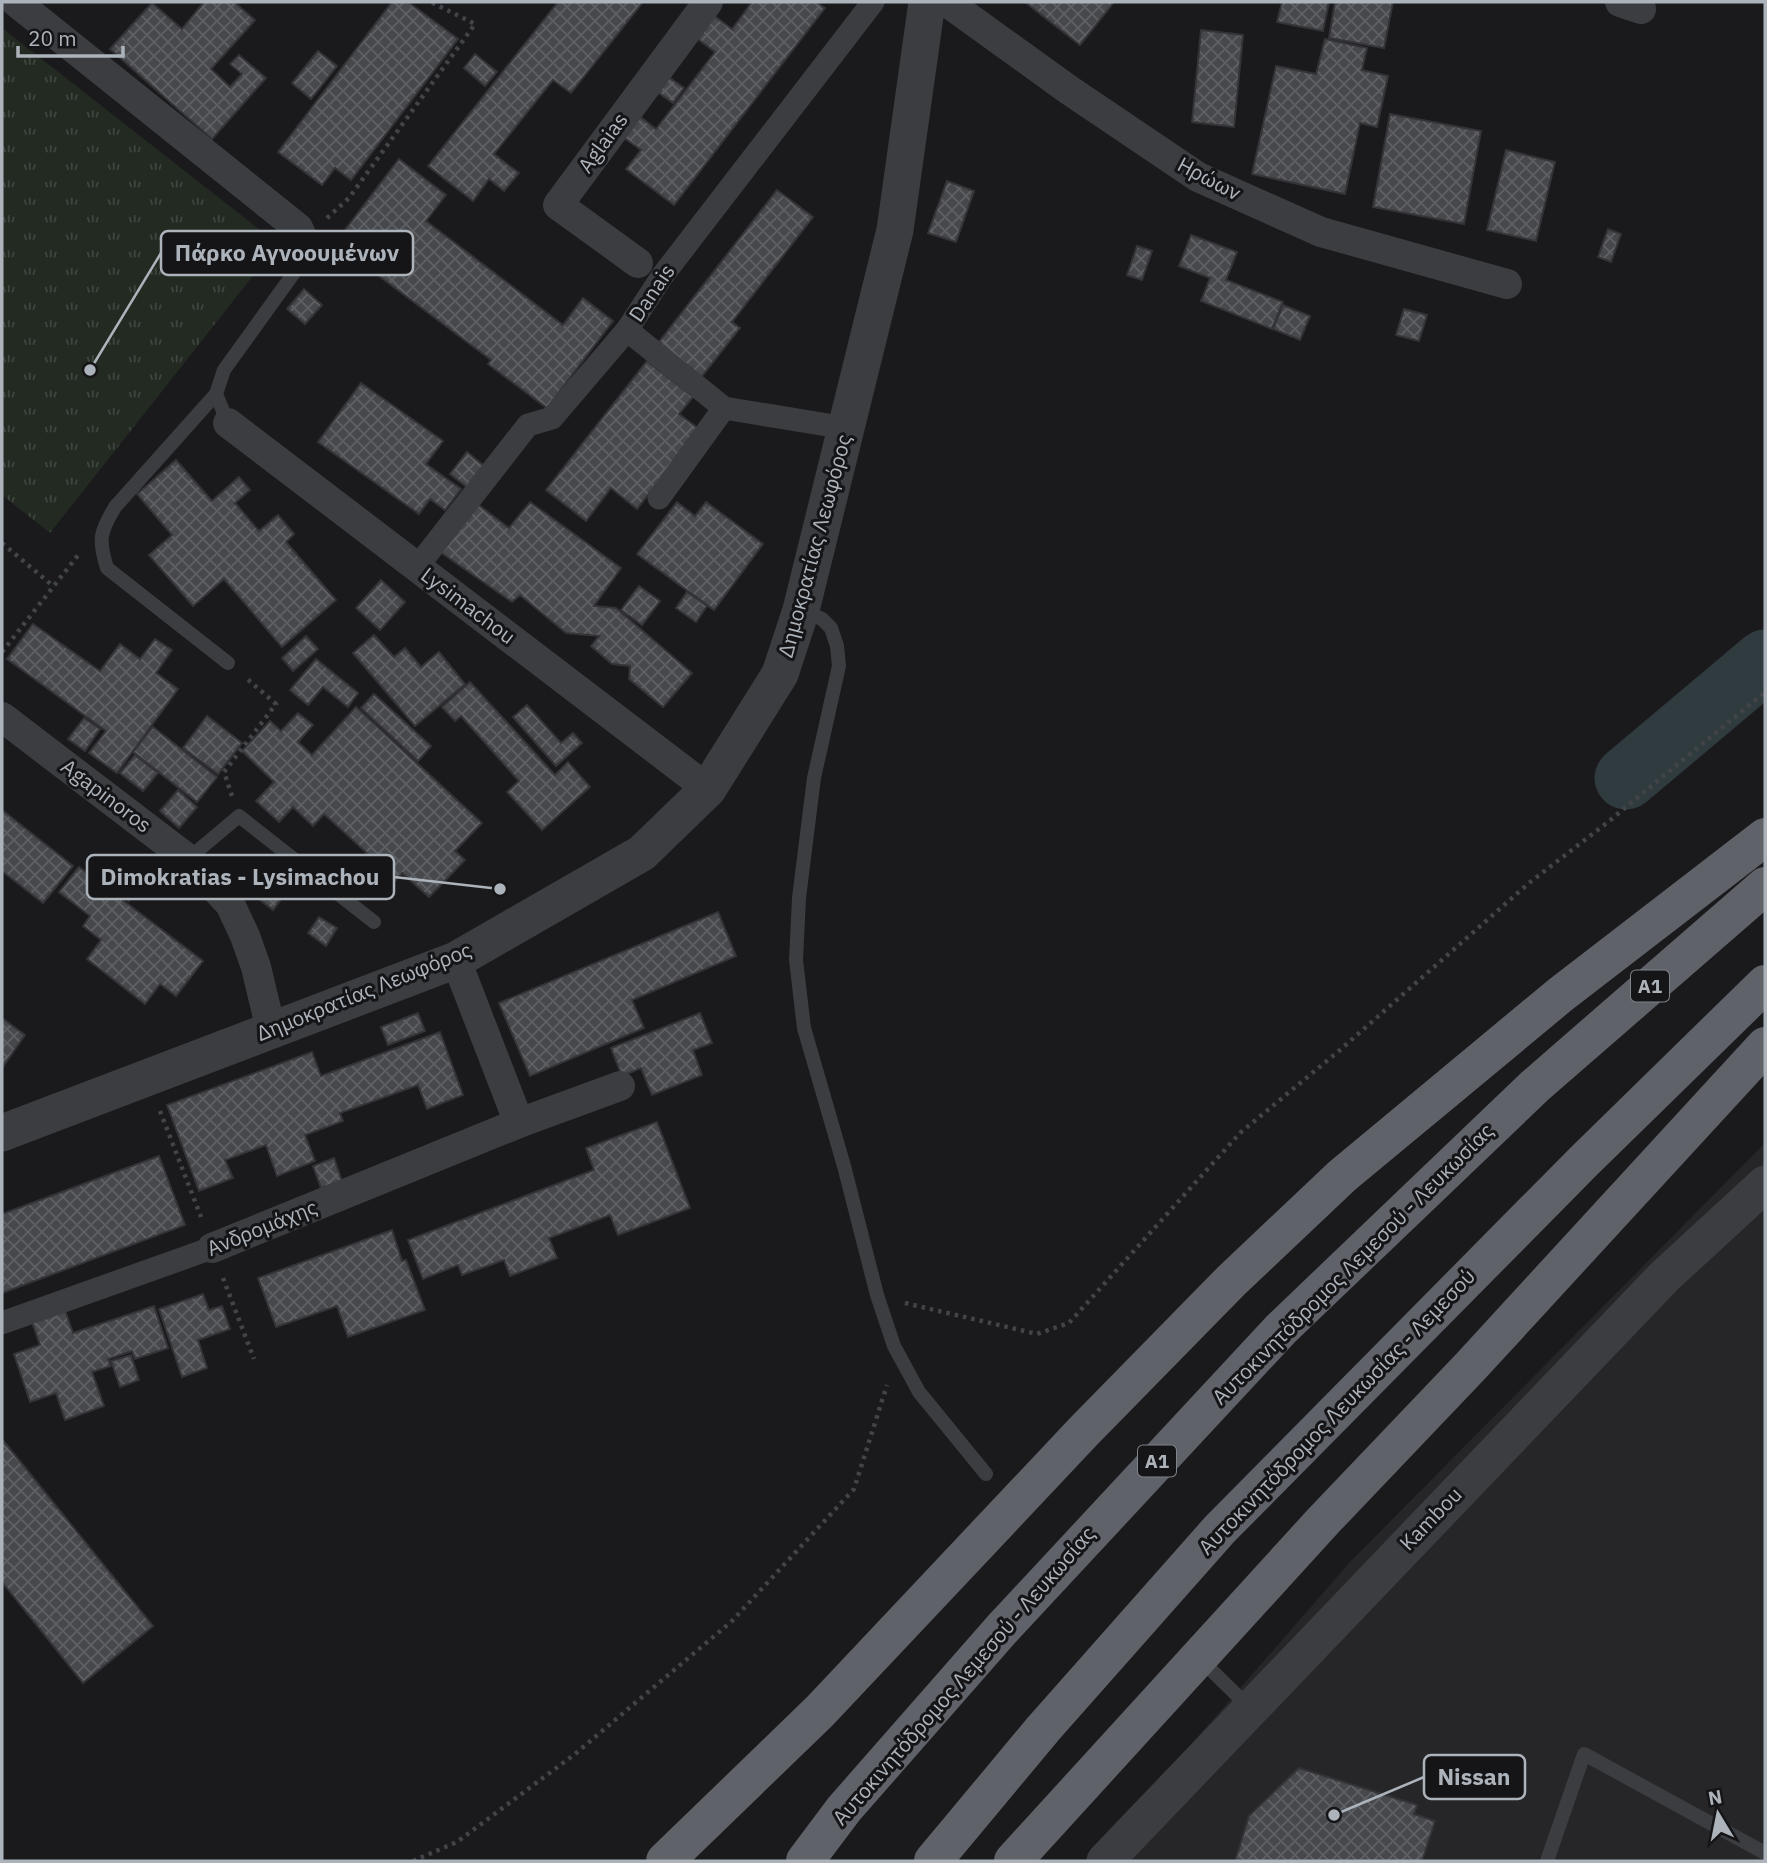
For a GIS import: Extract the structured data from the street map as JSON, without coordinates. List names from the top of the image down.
{
  "streets": {
    "highway": ["A1", "Αυτοκινητόδρομος Λεμεσού - Λευκωσίας", "Αυτοκινητόδρομος Λευκωσίας - Λεμεσού"],
    "street": [
      "Aglaias",
      "Ηρώων",
      "Danais",
      "Δημοκρατίας Λεωφόρος",
      "Lysimachou",
      "Agapinoros",
      "Ανδρομάχης",
      "Kambou"
    ]
  },
  "crossings": [
    ["Danais", "Lysimachou"],
    ["Δημοκρατίας Λεωφόρος", "Lysimachou"],
    ["Δημοκρατίας Λεωφόρος", "Agapinoros"]
  ],
  "places": ["Πάρκο Αγνοουμένων", "Dimokratias - Lysimachou", "Nissan"],
  "scale_bar": "20 m",
  "north": "top"
}
